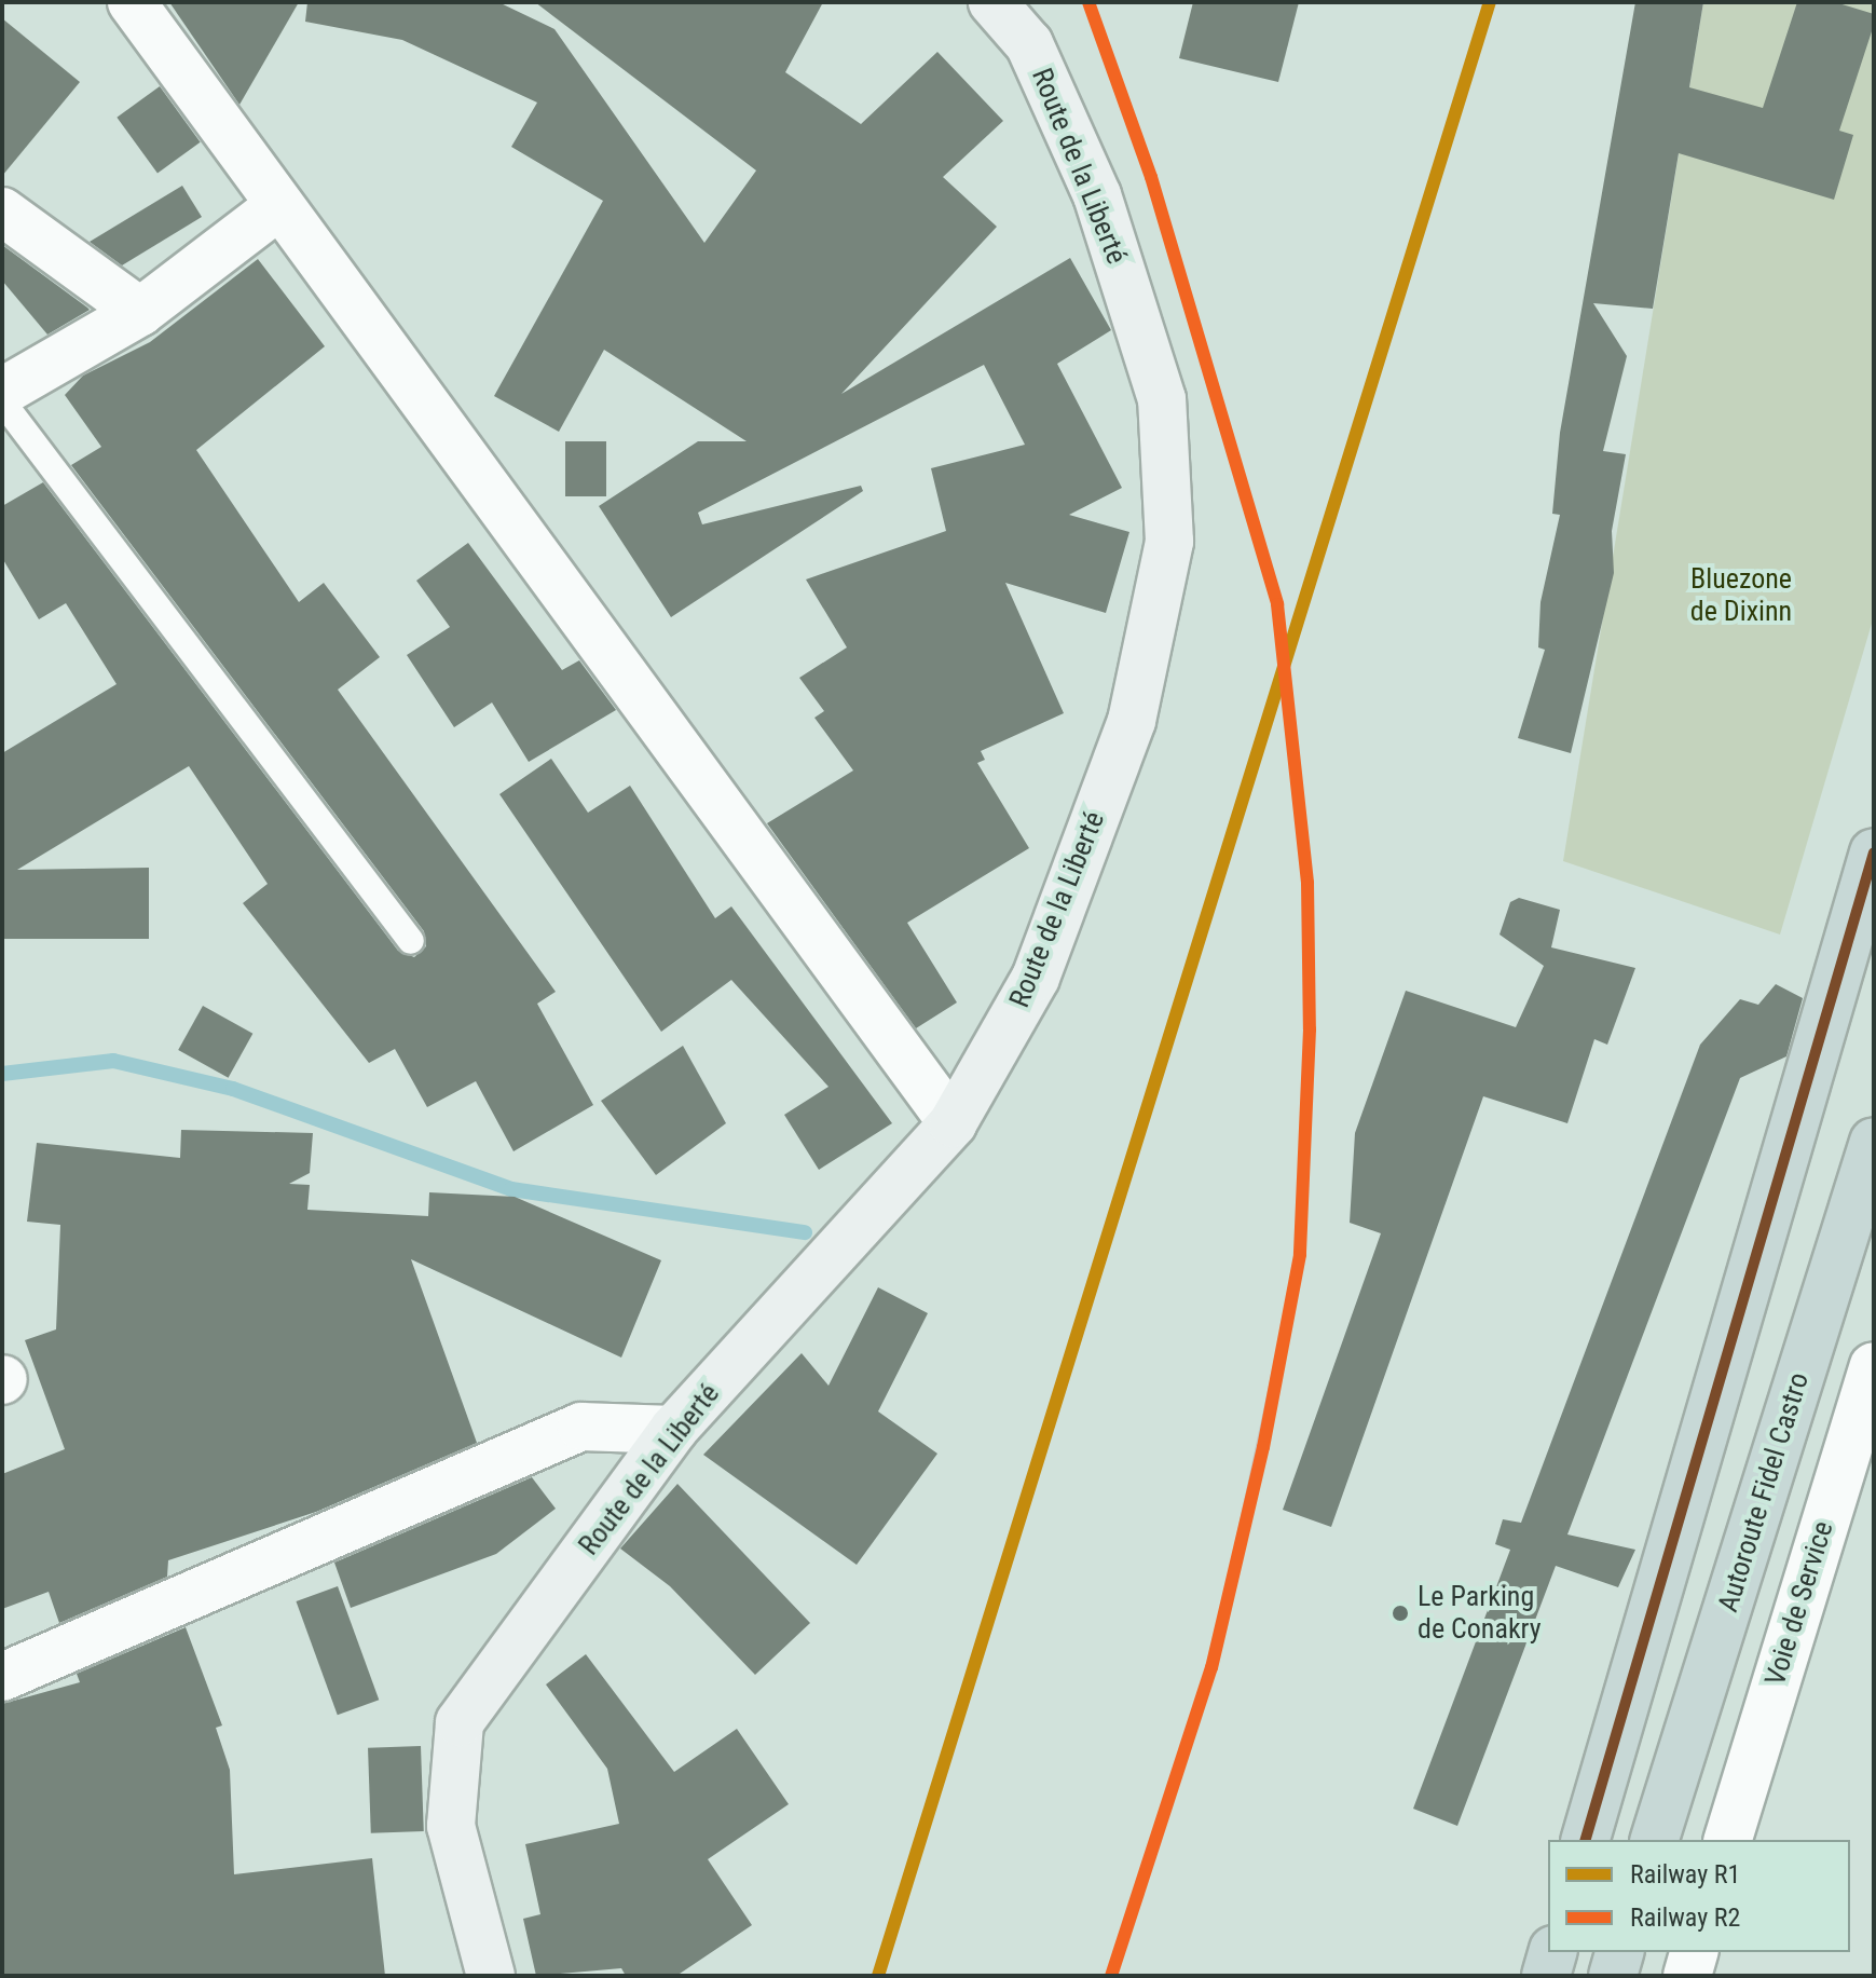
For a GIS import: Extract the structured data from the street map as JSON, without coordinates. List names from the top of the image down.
{
  "streets": {
    "highway": ["Autoroute Fidel Castro"],
    "main road": ["Route de la Liberté"],
    "street": ["Voie de Service"]
  },
  "parks": ["Bluezone de Dixinn"],
  "places": ["Le Parking de Conakry"],
  "lines": ["rail line R1", "rail line R2"],
  "legend": ["Railway R1", "Railway R2"]
}
